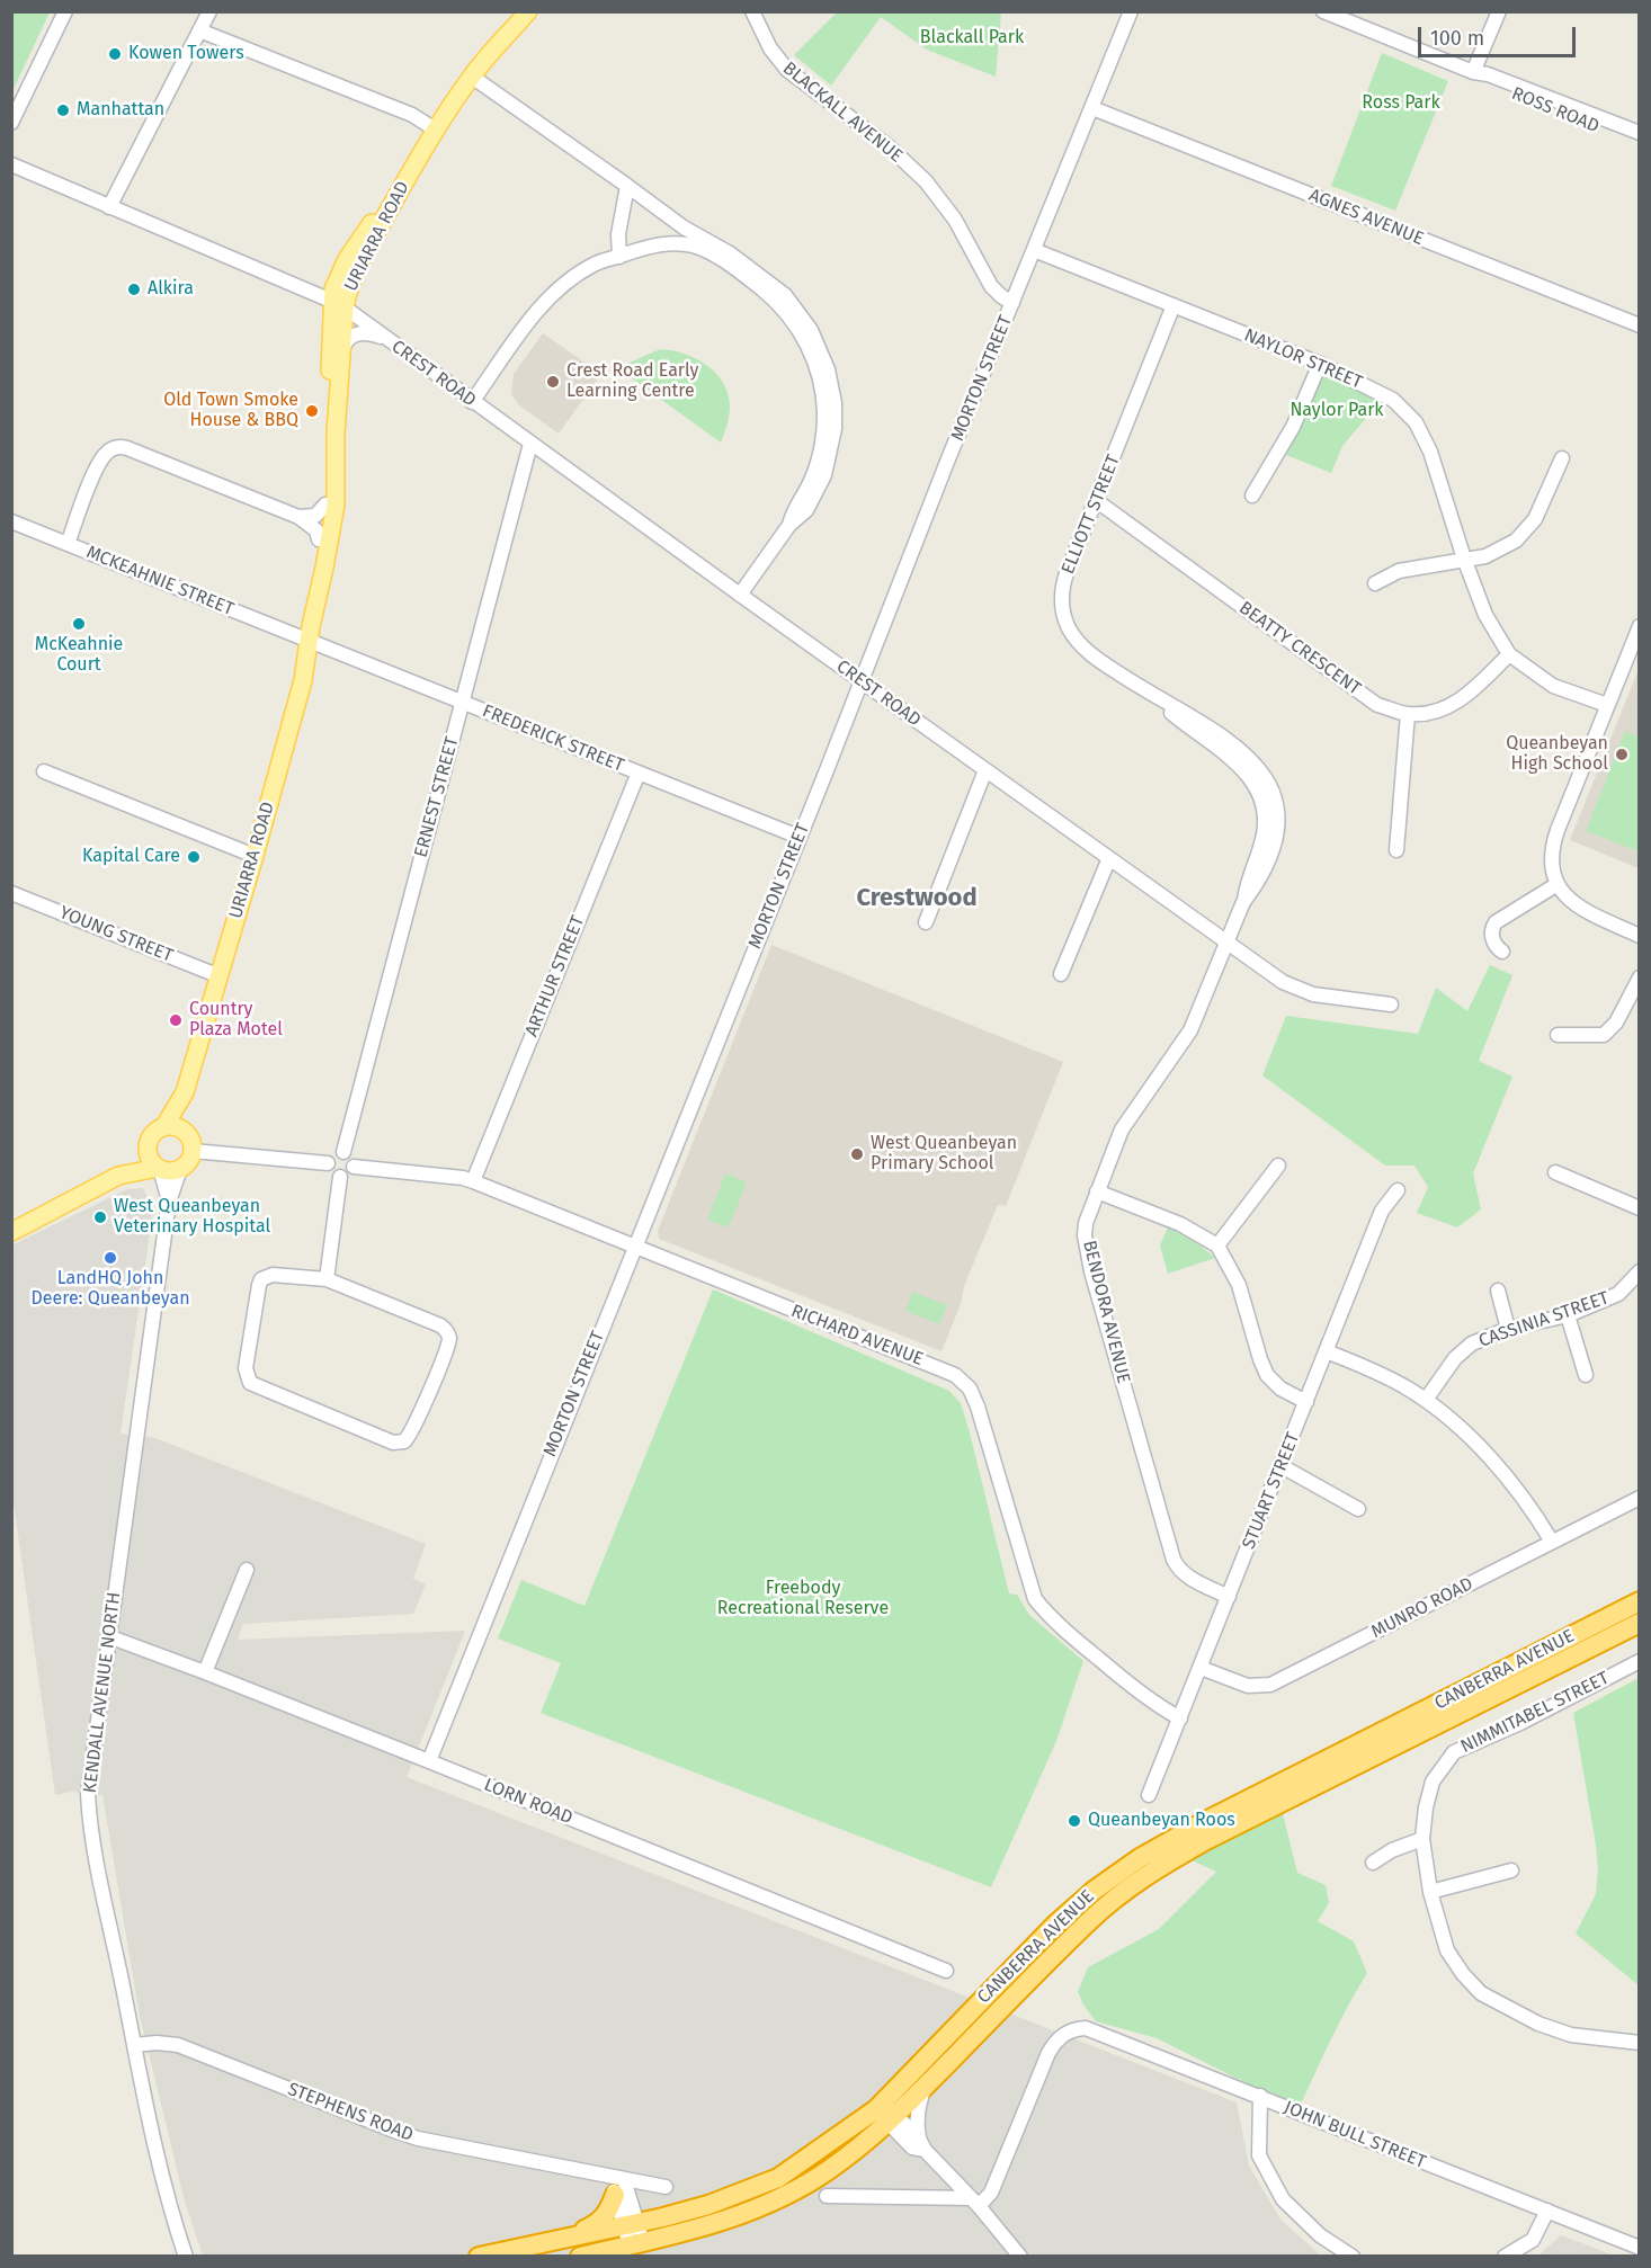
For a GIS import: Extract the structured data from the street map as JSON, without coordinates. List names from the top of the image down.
{
  "streets": {
    "highway": ["CANBERRA AVENUE"],
    "main road": ["URIARRA ROAD"],
    "street": [
      "ROSS ROAD",
      "BLACKALL AVENUE",
      "AGNES AVENUE",
      "NAYLOR STREET",
      "CREST ROAD",
      "MORTON STREET",
      "ELLIOTT STREET",
      "MCKEAHNIE STREET",
      "BEATTY CRESCENT",
      "FREDERICK STREET",
      "ERNEST STREET",
      "YOUNG STREET",
      "ARTHUR STREET",
      "BENDORA AVENUE",
      "CASSINIA STREET",
      "RICHARD AVENUE",
      "STUART STREET",
      "MUNRO ROAD",
      "KENDALL AVENUE NORTH",
      "NIMMITABEL STREET",
      "LORN ROAD",
      "STEPHENS ROAD",
      "JOHN BULL STREET"
    ]
  },
  "crossings": [
    ["BLACKALL AVENUE", "MORTON STREET"],
    ["AGNES AVENUE", "MORTON STREET"],
    ["URIARRA ROAD", "CREST ROAD"],
    ["URIARRA ROAD", "MCKEAHNIE STREET"],
    ["URIARRA ROAD", "FREDERICK STREET"],
    ["URIARRA ROAD", "YOUNG STREET"],
    ["URIARRA ROAD", "KENDALL AVENUE NORTH"],
    ["NAYLOR STREET", "MORTON STREET"],
    ["NAYLOR STREET", "ELLIOTT STREET"],
    ["NAYLOR STREET", "BEATTY CRESCENT"],
    ["CREST ROAD", "MORTON STREET"],
    ["CREST ROAD", "ELLIOTT STREET"],
    ["CREST ROAD", "ERNEST STREET"],
    ["CREST ROAD", "BENDORA AVENUE"],
    ["MORTON STREET", "FREDERICK STREET"],
    ["MORTON STREET", "RICHARD AVENUE"],
    ["MORTON STREET", "LORN ROAD"],
    ["ELLIOTT STREET", "BEATTY CRESCENT"],
    ["ELLIOTT STREET", "BENDORA AVENUE"],
    ["MCKEAHNIE STREET", "FREDERICK STREET"],
    ["FREDERICK STREET", "ERNEST STREET"],
    ["FREDERICK STREET", "ARTHUR STREET"],
    ["ERNEST STREET", "RICHARD AVENUE"],
    ["ARTHUR STREET", "RICHARD AVENUE"],
    ["BENDORA AVENUE", "STUART STREET"],
    ["RICHARD AVENUE", "STUART STREET"],
    ["STUART STREET", "MUNRO ROAD"],
    ["KENDALL AVENUE NORTH", "LORN ROAD"],
    ["KENDALL AVENUE NORTH", "STEPHENS ROAD"]
  ],
  "districts": ["Crestwood"],
  "parks": [
    "Blackall Park",
    "Ross Park",
    "Naylor Park",
    "Freebody Recreational Reserve"
  ],
  "places": [
    "Kowen Towers",
    "Manhattan",
    "Alkira",
    "Crest Road Early Learning Centre",
    "Old Town Smoke House & BBQ",
    "McKeahnie Court",
    "Queanbeyan High School",
    "Kapital Care",
    "Country Plaza Motel",
    "West Queanbeyan Primary School",
    "West Queanbeyan Veterinary Hospital",
    "LandHQ John Deere: Queanbeyan",
    "Queanbeyan Roos"
  ],
  "scale_bar": "100 m"
}
